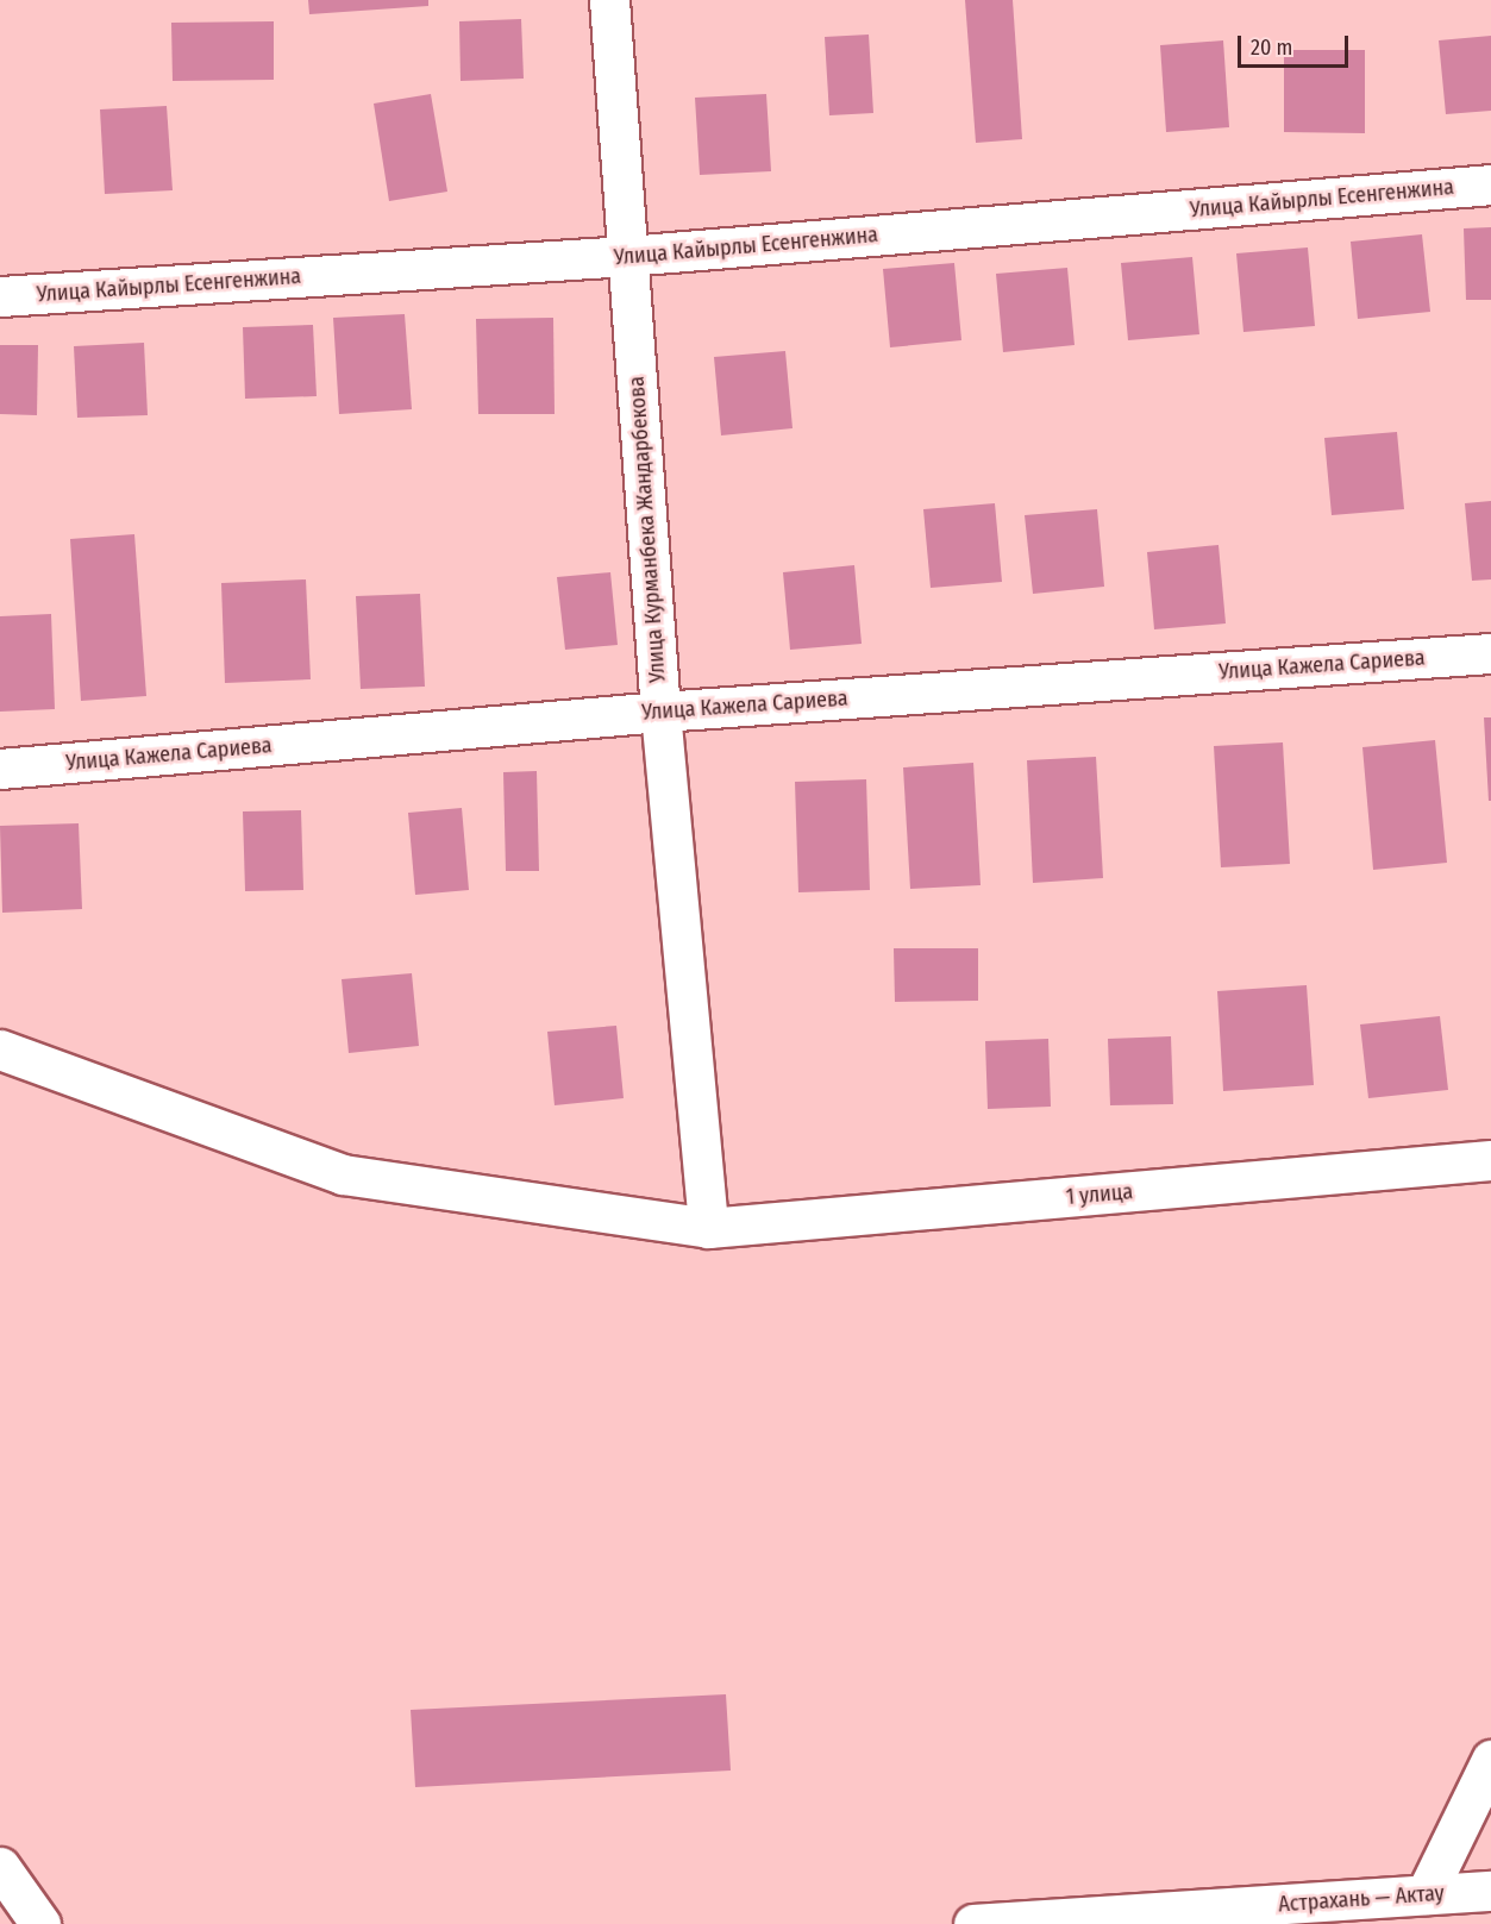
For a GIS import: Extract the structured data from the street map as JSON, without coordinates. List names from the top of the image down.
{
  "streets": {
    "main road": [
      "Улица Кайырлы Есенгенжина",
      "Улица Курманбека Жандарбекова",
      "Улица Кажела Сариева",
      "1 улица",
      "Астрахань — Актау"
    ]
  },
  "crossings": [
    ["Улица Кайырлы Есенгенжина", "Улица Курманбека Жандарбекова"],
    ["Улица Курманбека Жандарбекова", "Улица Кажела Сариева"],
    ["Улица Курманбека Жандарбекова", "1 улица"]
  ],
  "scale_bar": "20 m"
}
